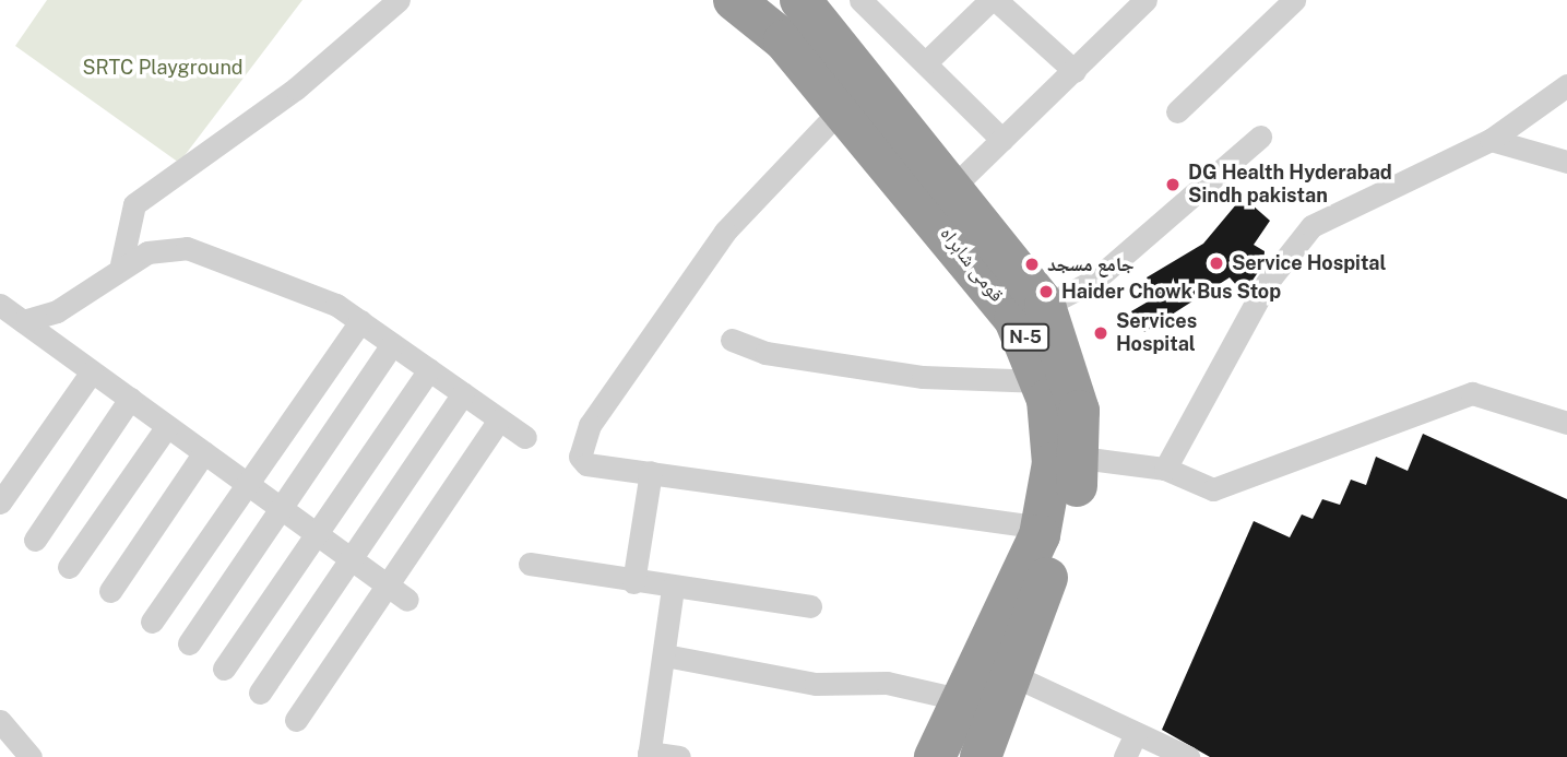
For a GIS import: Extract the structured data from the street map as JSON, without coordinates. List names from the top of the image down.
{
  "streets": {
    "highway": ["قومی شاہراہ", "N-5"]
  },
  "parks": ["SRTC Playground"],
  "places": [
    "DG Health Hyderabad Sindh pakistan",
    "Service Hospital",
    "جامع مسجد",
    "Haider Chowk Bus Stop",
    "Services Hospital"
  ]
}
